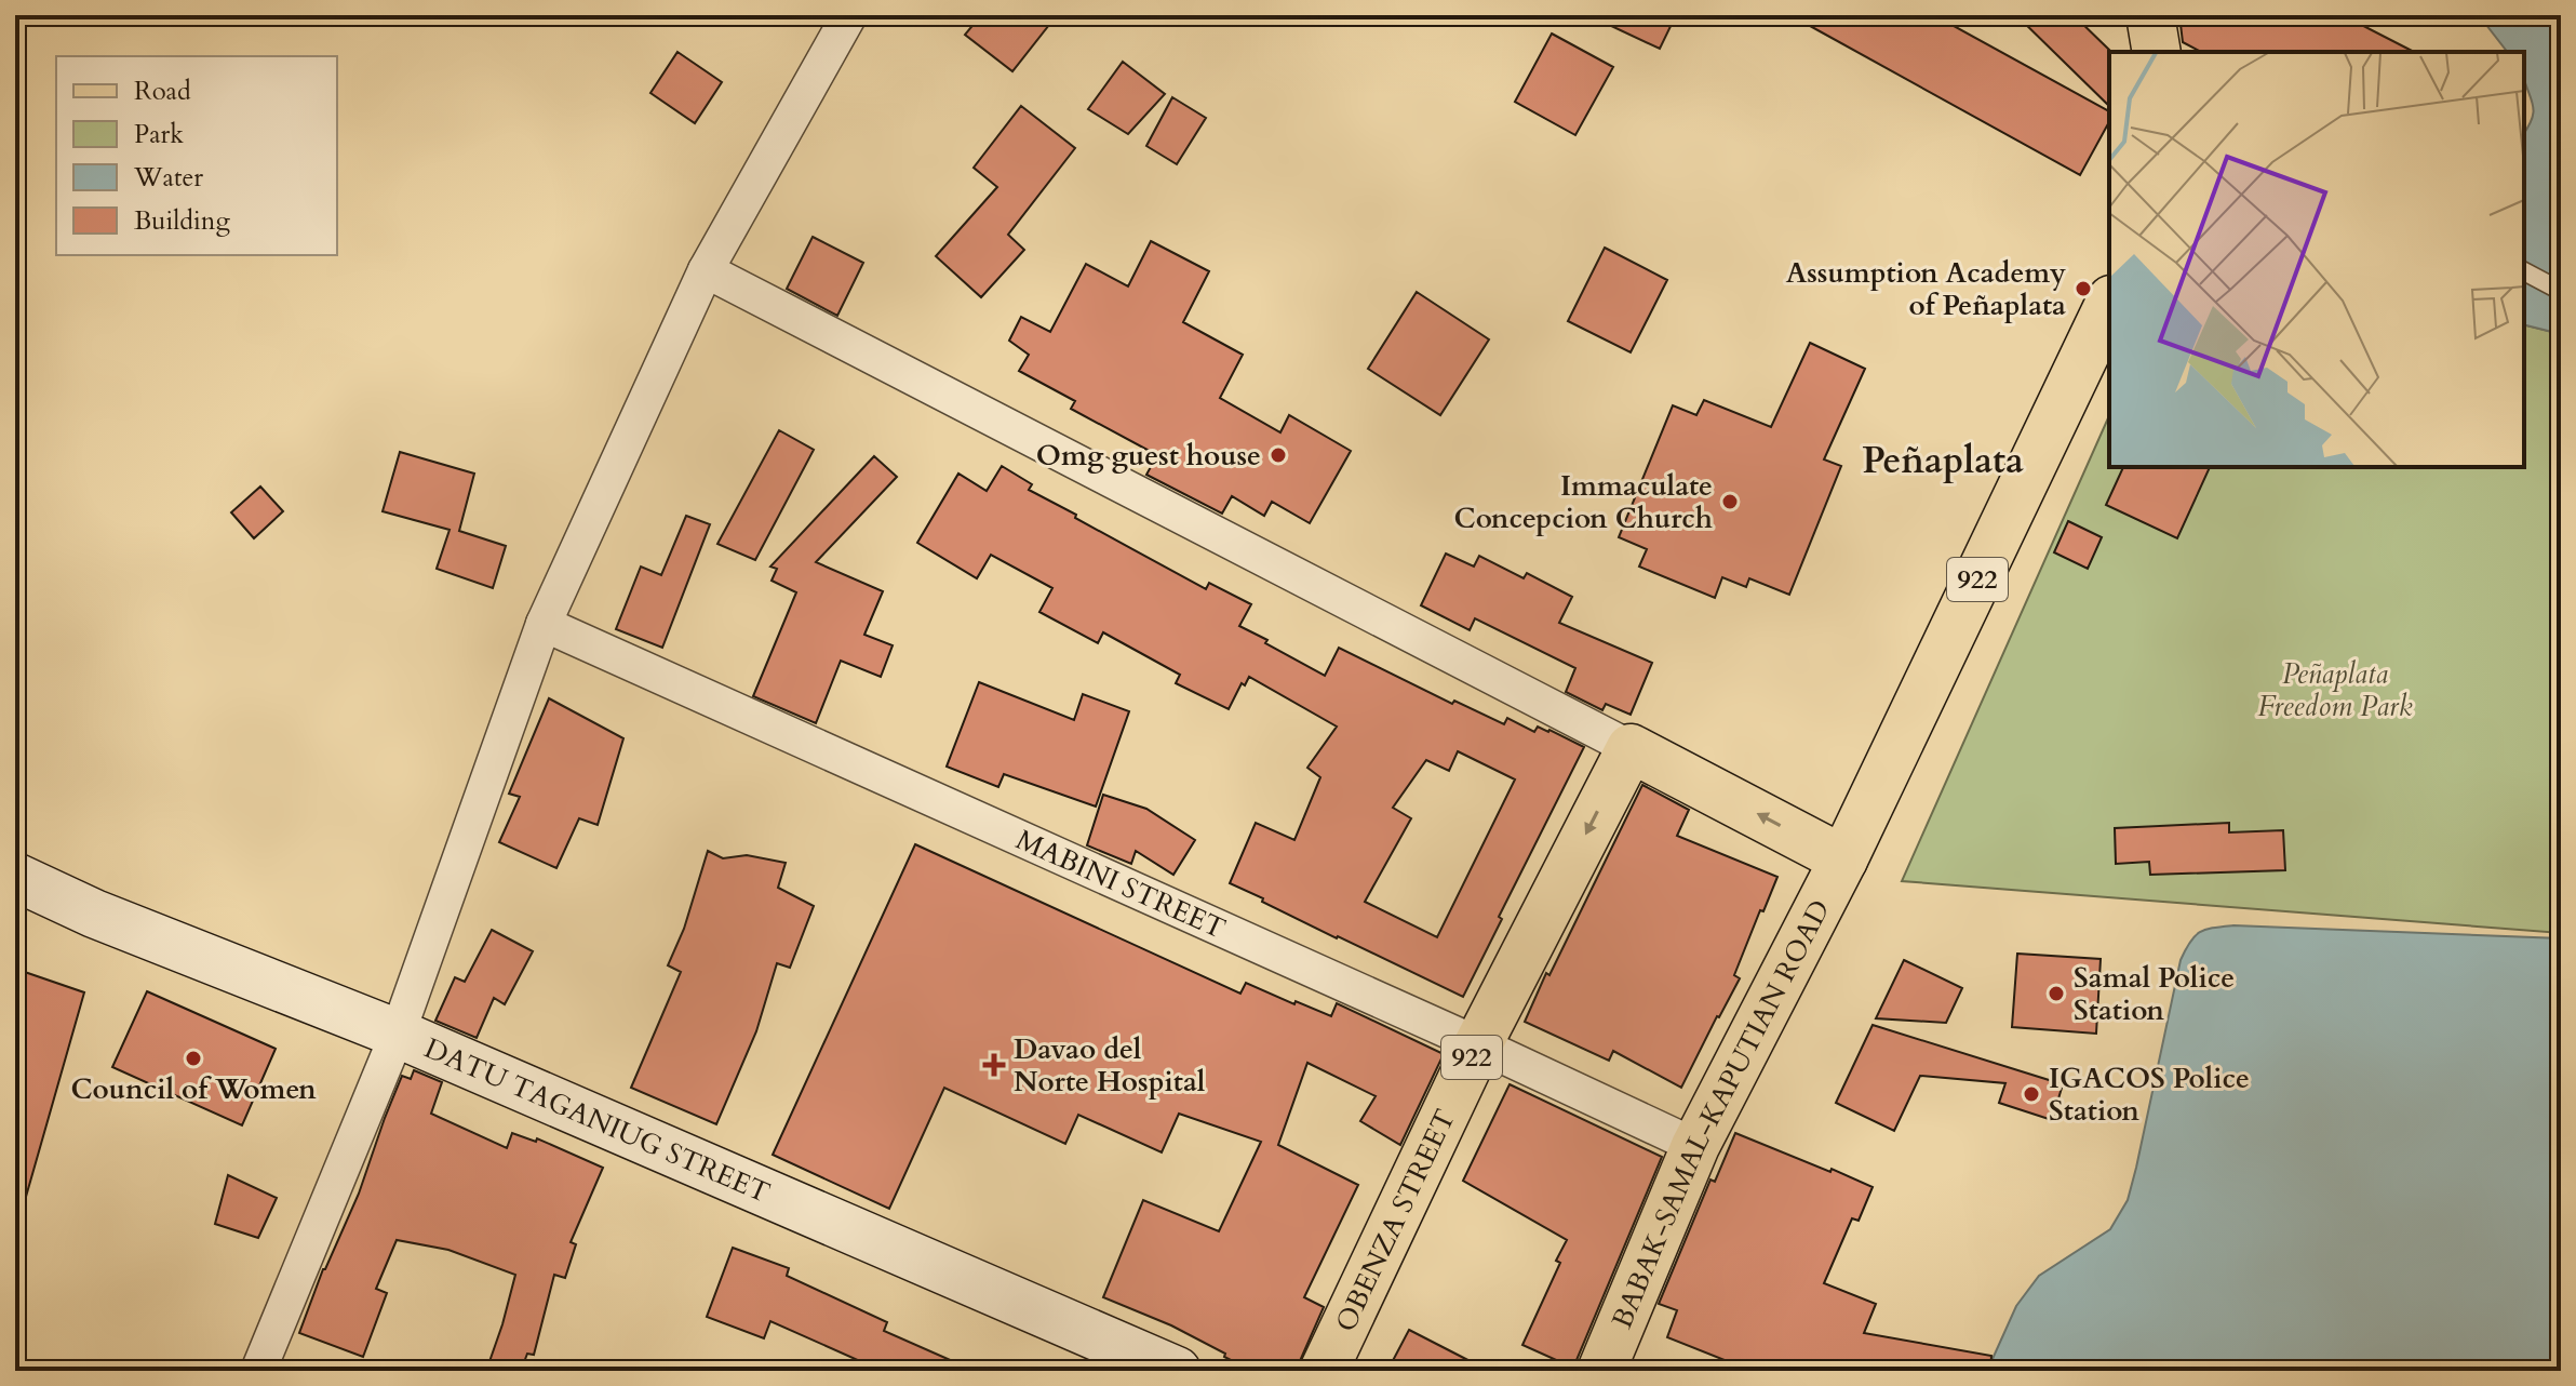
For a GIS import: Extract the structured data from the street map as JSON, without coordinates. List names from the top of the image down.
{
  "streets": {
    "main road": [
      "922",
      "BABAK-SAMAL-KAPUTIAN ROAD",
      "DATU TAGANIUG STREET",
      "OBENZA STREET"
    ],
    "street": ["MABINI STREET"]
  },
  "crossings": [
    ["MABINI STREET", "BABAK-SAMAL-KAPUTIAN ROAD"],
    ["MABINI STREET", "OBENZA STREET"]
  ],
  "one_way": ["OBENZA STREET"],
  "districts": ["Peñaplata"],
  "parks": ["Peñaplata Freedom Park"],
  "places": {
    "other": [
      "Assumption Academy of Peñaplata",
      "Omg guest house",
      "Immaculate Concepcion Church",
      "Samal Police Station",
      "Council of Women",
      "IGACOS Police Station"
    ],
    "health": ["Davao del Norte Hospital"]
  },
  "legend": [
    "Road",
    "Park",
    "Water",
    "Building"
  ]
}
